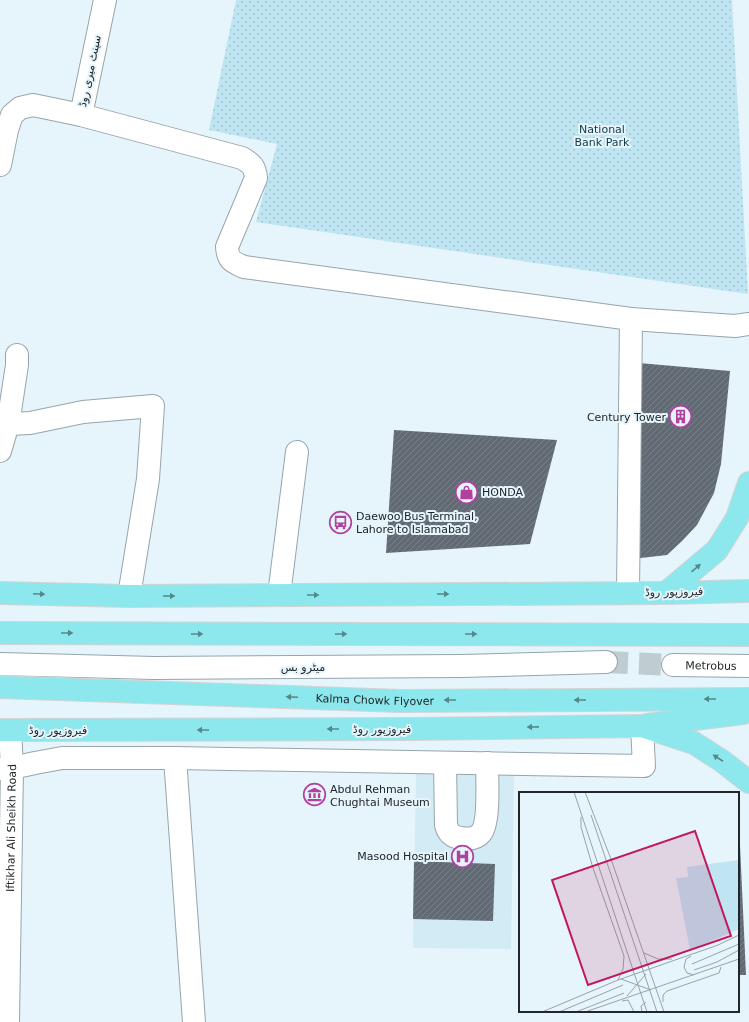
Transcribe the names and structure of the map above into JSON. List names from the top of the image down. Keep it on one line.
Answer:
{"streets":{"main road":["فیروزپور روڈ","Kalma Chowk Flyover"],"street":["سینٹ میری روڈ","Metrobus","میٹرو بس","Iftikhar Ali Sheikh Road"]},"crossings":[["فیروزپور روڈ","Iftikhar Ali Sheikh Road"]],"parks":["National Bank Park"],"places":{"building":["Century Tower"],"shop":["HONDA"],"bus stop":["Daewoo Bus Terminal, Lahore to Islamabad"],"museum":["Abdul Rehman Chughtai Museum"],"hospital":["Masood Hospital"]}}
